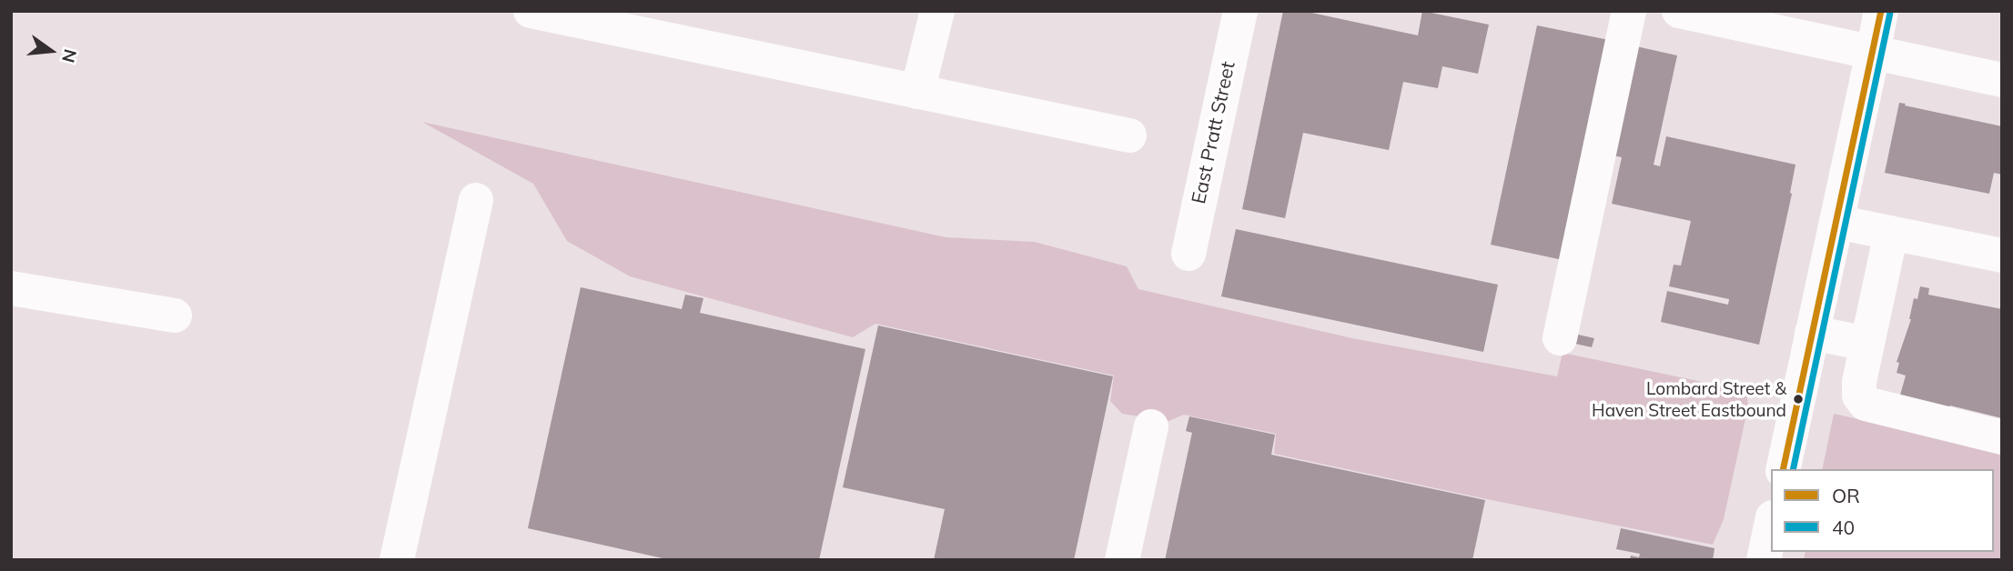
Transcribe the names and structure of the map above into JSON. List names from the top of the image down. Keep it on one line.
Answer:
{"streets":{"main road":["East Pratt Street"]},"places":["Lombard Street & Haven Street Eastbound"],"lines":["transit line OR","transit line 40"],"legend":["OR","40"],"north":"right"}
